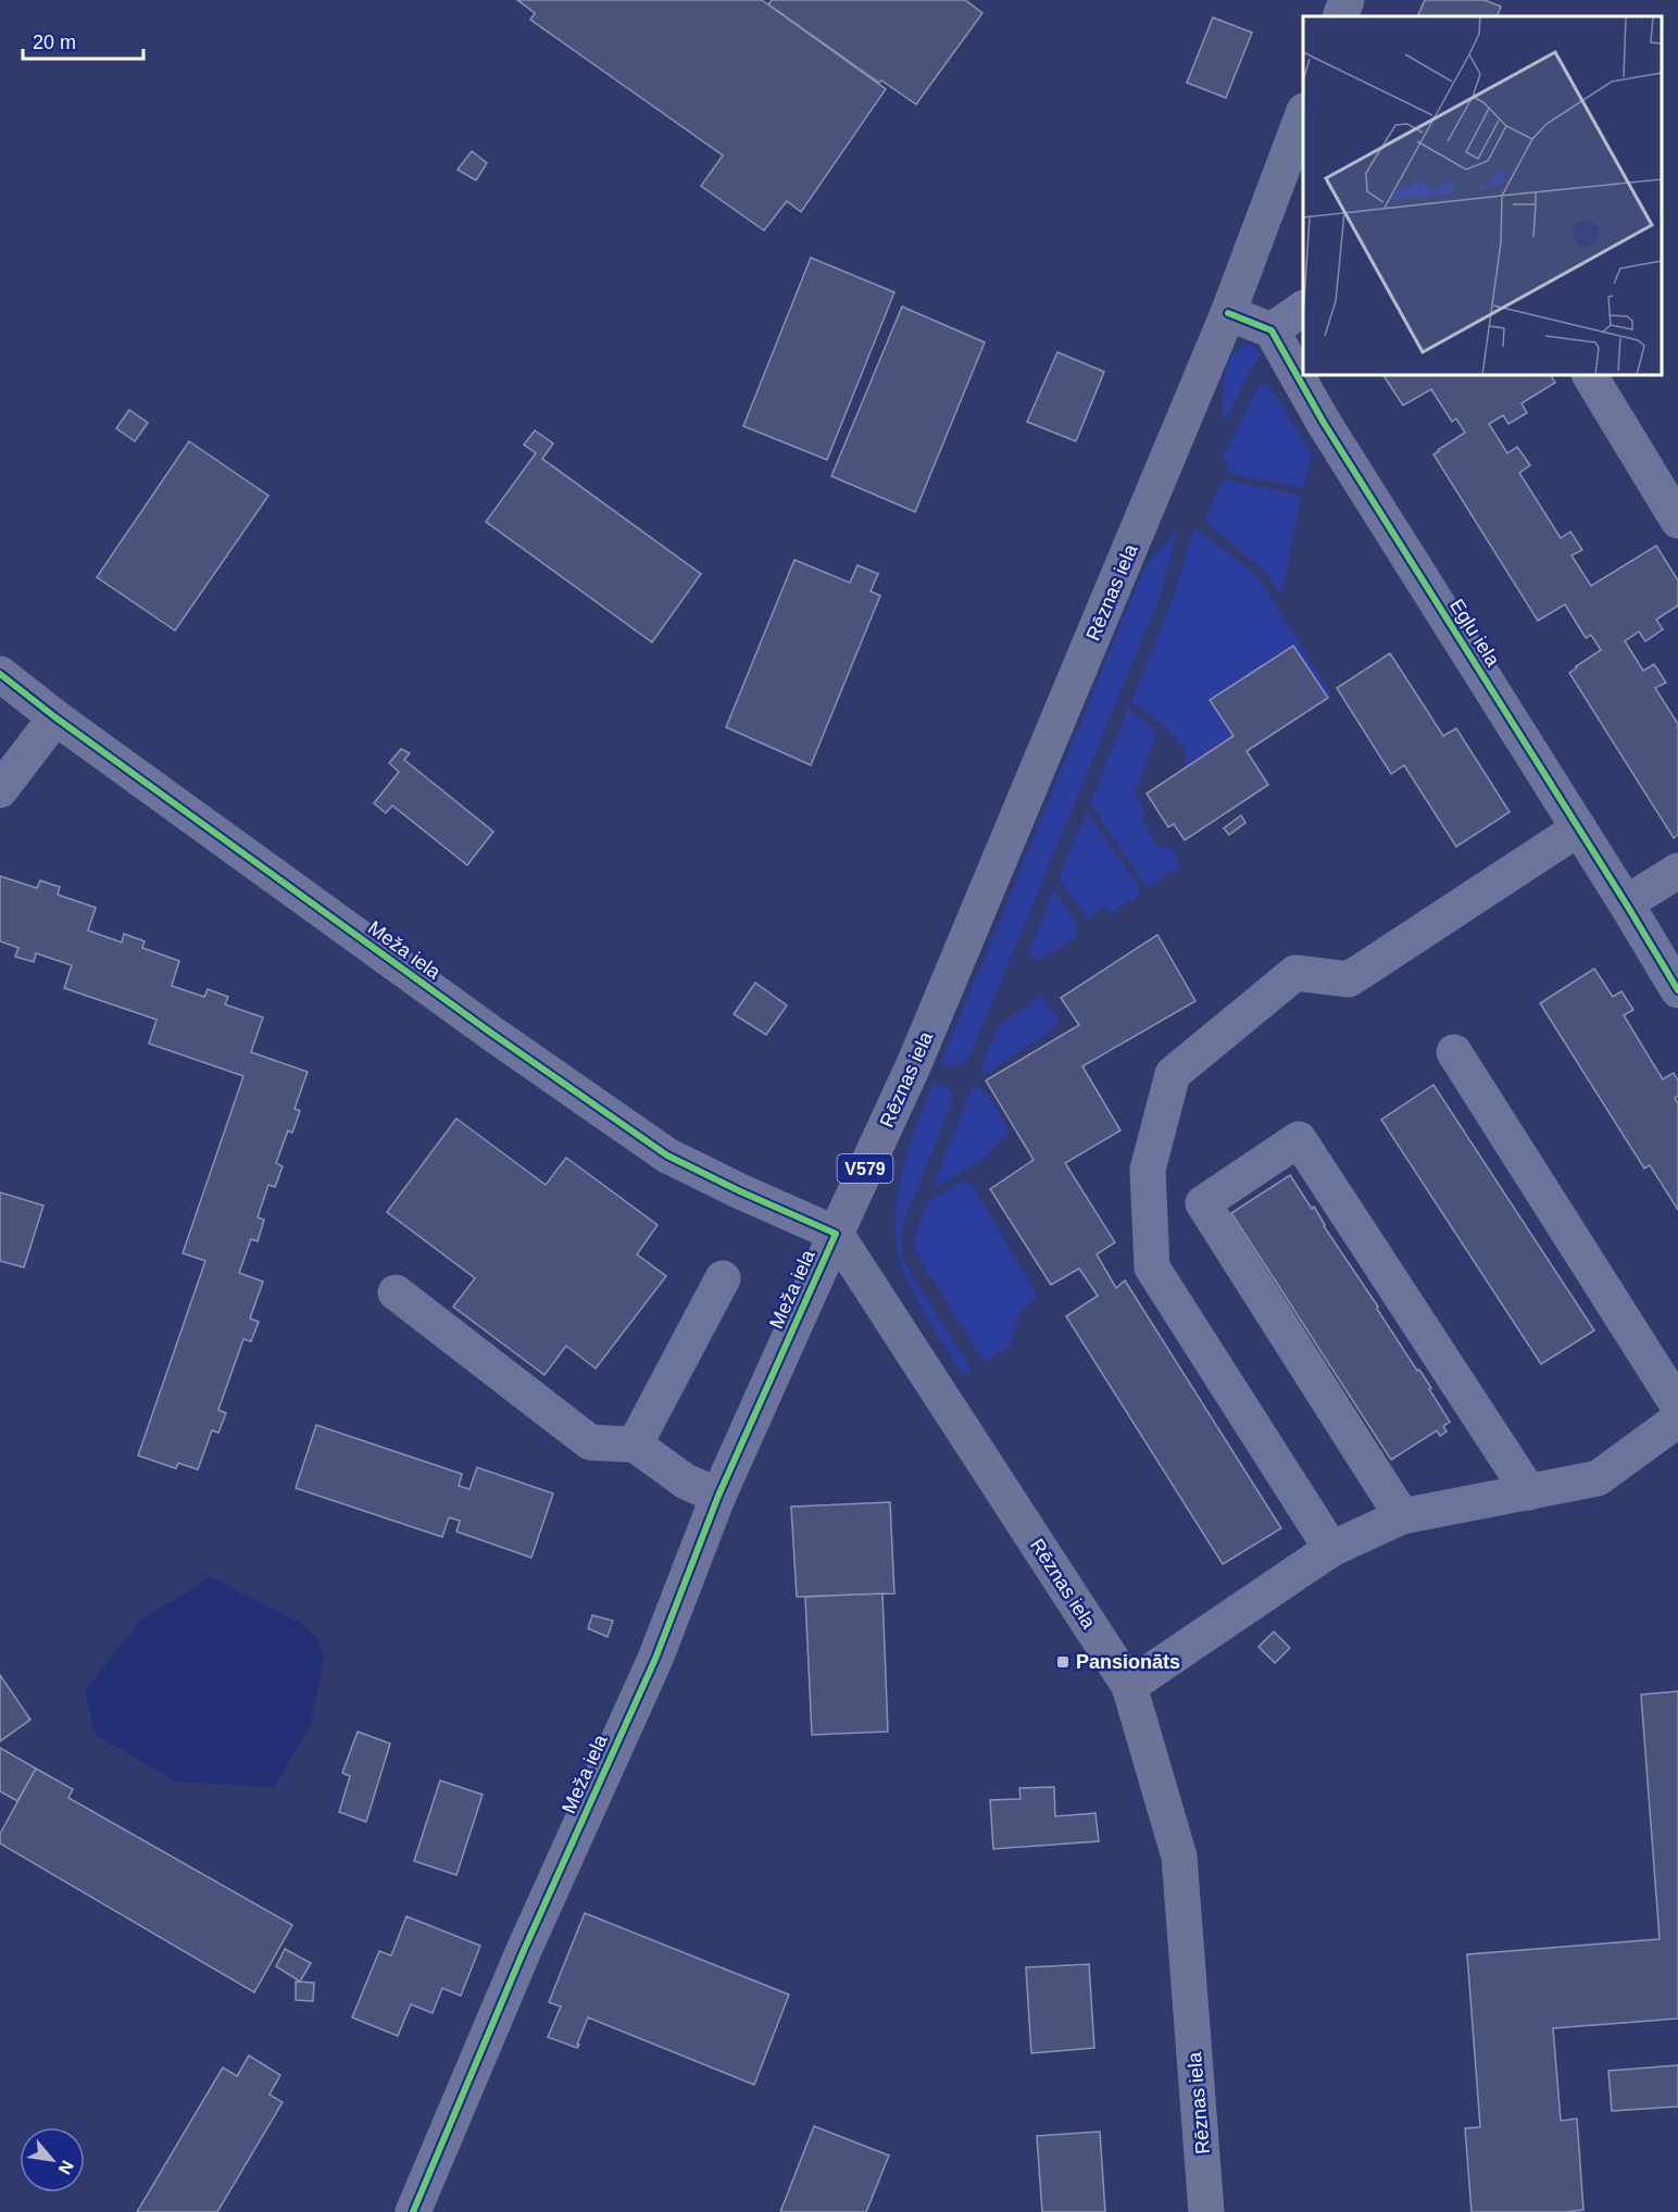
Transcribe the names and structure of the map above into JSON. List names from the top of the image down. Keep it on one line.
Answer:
{"streets":{"main road":["Rēznas iela","V579"],"street":["Egļu iela","Meža iela"]},"crossings":[["Rēznas iela","Meža iela"]],"places":{"transit":["Pansionāts"]},"scale_bar":"20 m","north":"bottom right"}
